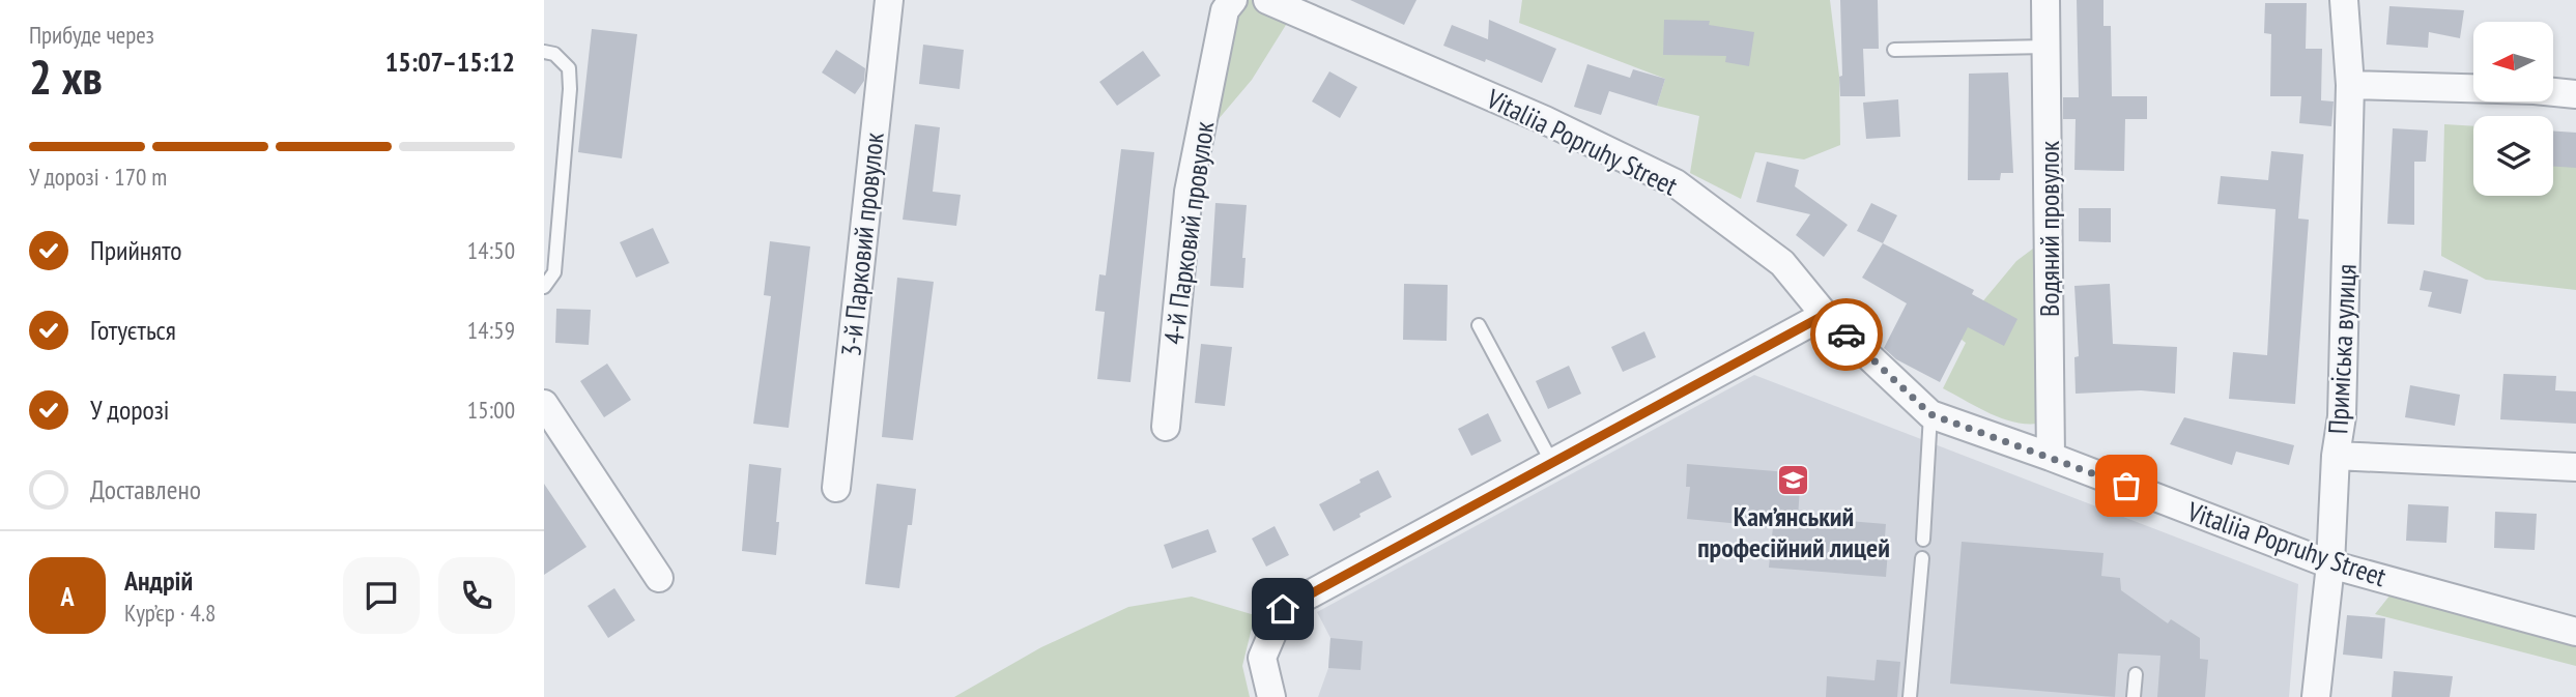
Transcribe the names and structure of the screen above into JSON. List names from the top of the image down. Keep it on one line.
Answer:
{"streets":{"street":["Vitaliia Popruhy Street","Водяний провулок","4-й Парковий провулок","3-й Парковий провулок","Приміська вулиця"]},"crossings":[["Vitaliia Popruhy Street","Водяний провулок"],["Vitaliia Popruhy Street","Приміська вулиця"]],"places":{"school or university":["Кам’янський професійний лицей"]},"north":"left","page":{"heading":["2 хв","Прибуде через","15:07–15:12"],"panel":["Андрій","Кур’єр · 4.8"],"bar":"У дорозі · 170 m","list":[["Прийнято","14:50"],["Готується","14:59"],["У дорозі","15:00"],"Доставлено"],"round":"А"}}
